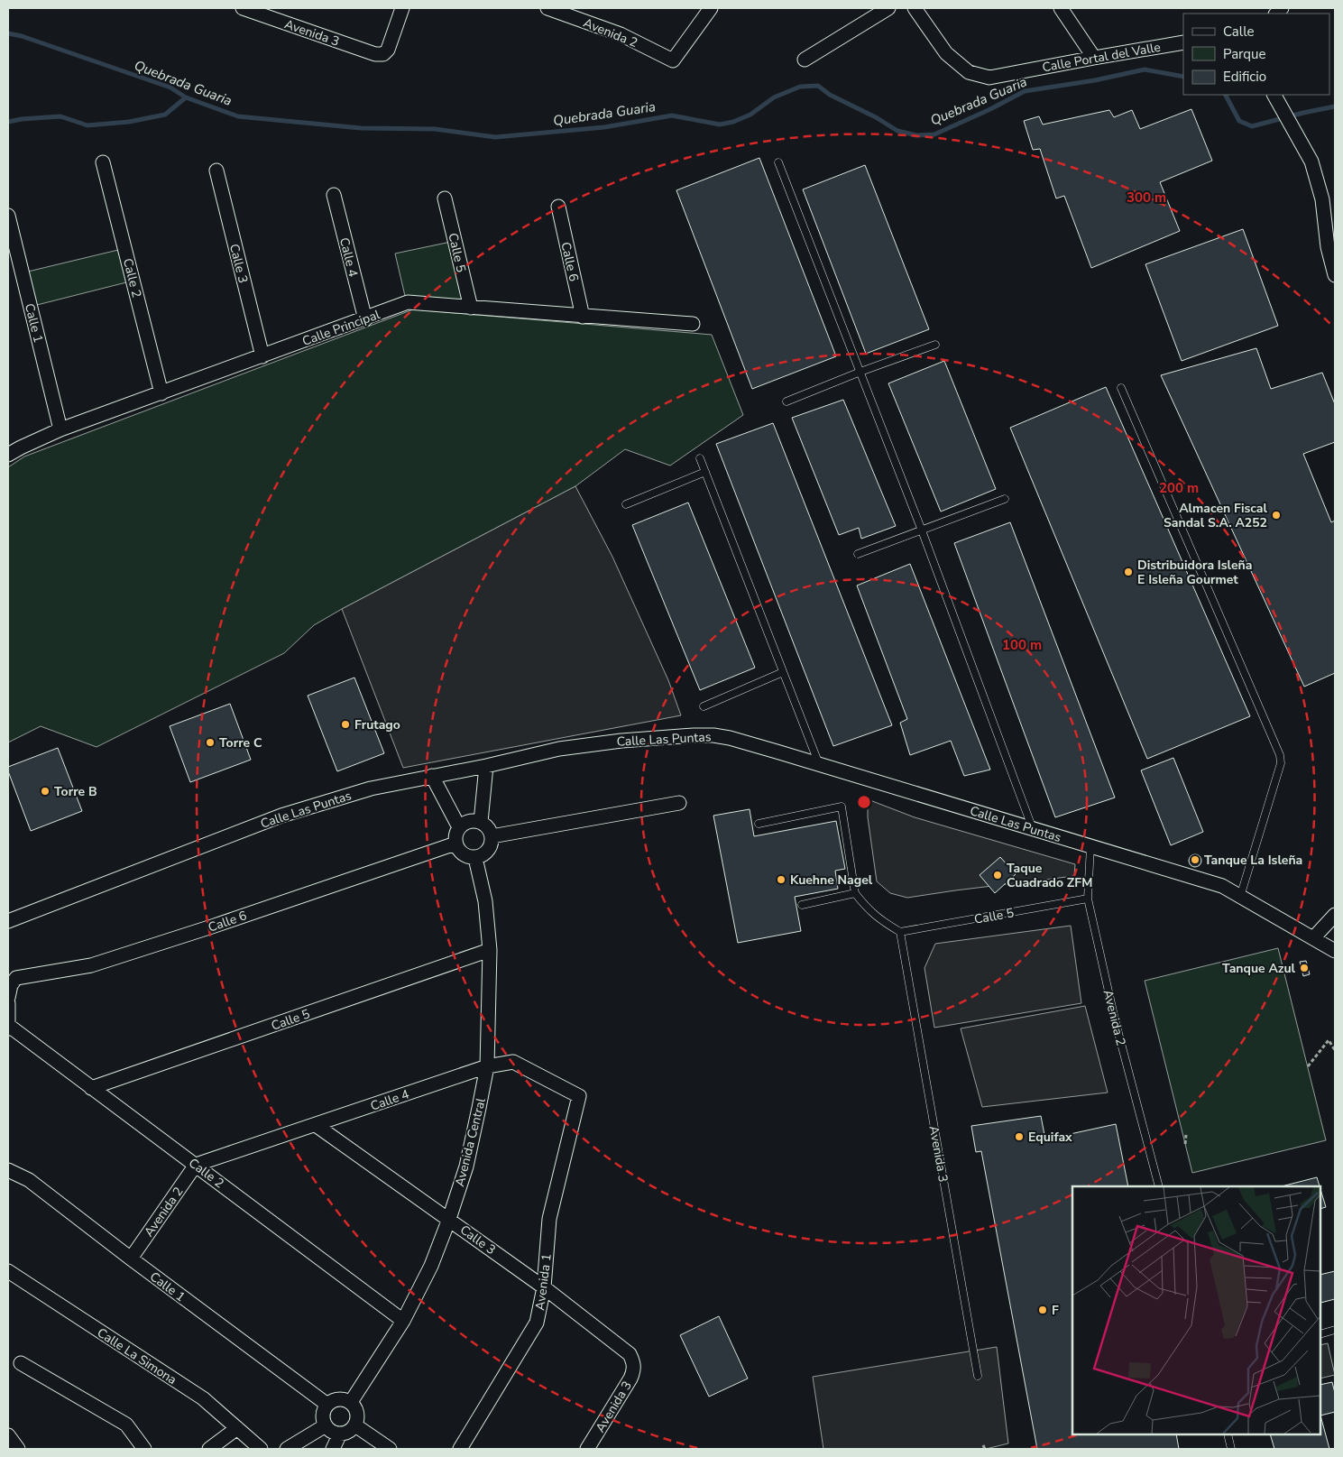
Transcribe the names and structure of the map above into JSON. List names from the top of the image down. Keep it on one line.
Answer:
{"streets":{"street":["Avenida 3","Avenida 2","Calle Portal del Valle","Calle 5","Calle 4","Calle 6","Calle 3","Calle 2","Calle 1","Calle Principal","Calle Las Puntas","Avenida Central","Avenida 1","Calle La Simona"]},"crossings":[["Avenida 3","Calle 5"],["Avenida 3","Calle 3"],["Avenida 2","Calle 5"],["Avenida 2","Calle 4"],["Avenida 2","Calle 2"],["Avenida 2","Calle 1"],["Avenida 2","Calle Las Puntas"],["Calle 5","Calle 2"],["Calle 5","Calle Principal"],["Calle 5","Avenida Central"],["Calle 4","Calle 3"],["Calle 4","Calle 2"],["Calle 4","Calle Principal"],["Calle 4","Avenida Central"],["Calle 4","Avenida 1"],["Calle 6","Calle Principal"],["Calle 6","Avenida Central"],["Calle 3","Calle Principal"],["Calle 3","Avenida Central"],["Calle 3","Avenida 1"],["Calle 2","Calle Principal"],["Calle 2","Avenida Central"],["Calle 1","Calle Principal"],["Calle 1","Avenida Central"]],"water":["Quebrada Guaria"],"places":["Almacen Fiscal Sandal S.A. A252","Distribuidora Isleña E Isleña Gourmet","Frutago","Torre C","Torre B","Tanque La Isleña","Taque Cuadrado ZFM","Kuehne Nagel","Tanque Azul","Equifax","F"],"legend":["Calle","Parque","Edificio"],"rings":["300 m","200 m","100 m"]}
